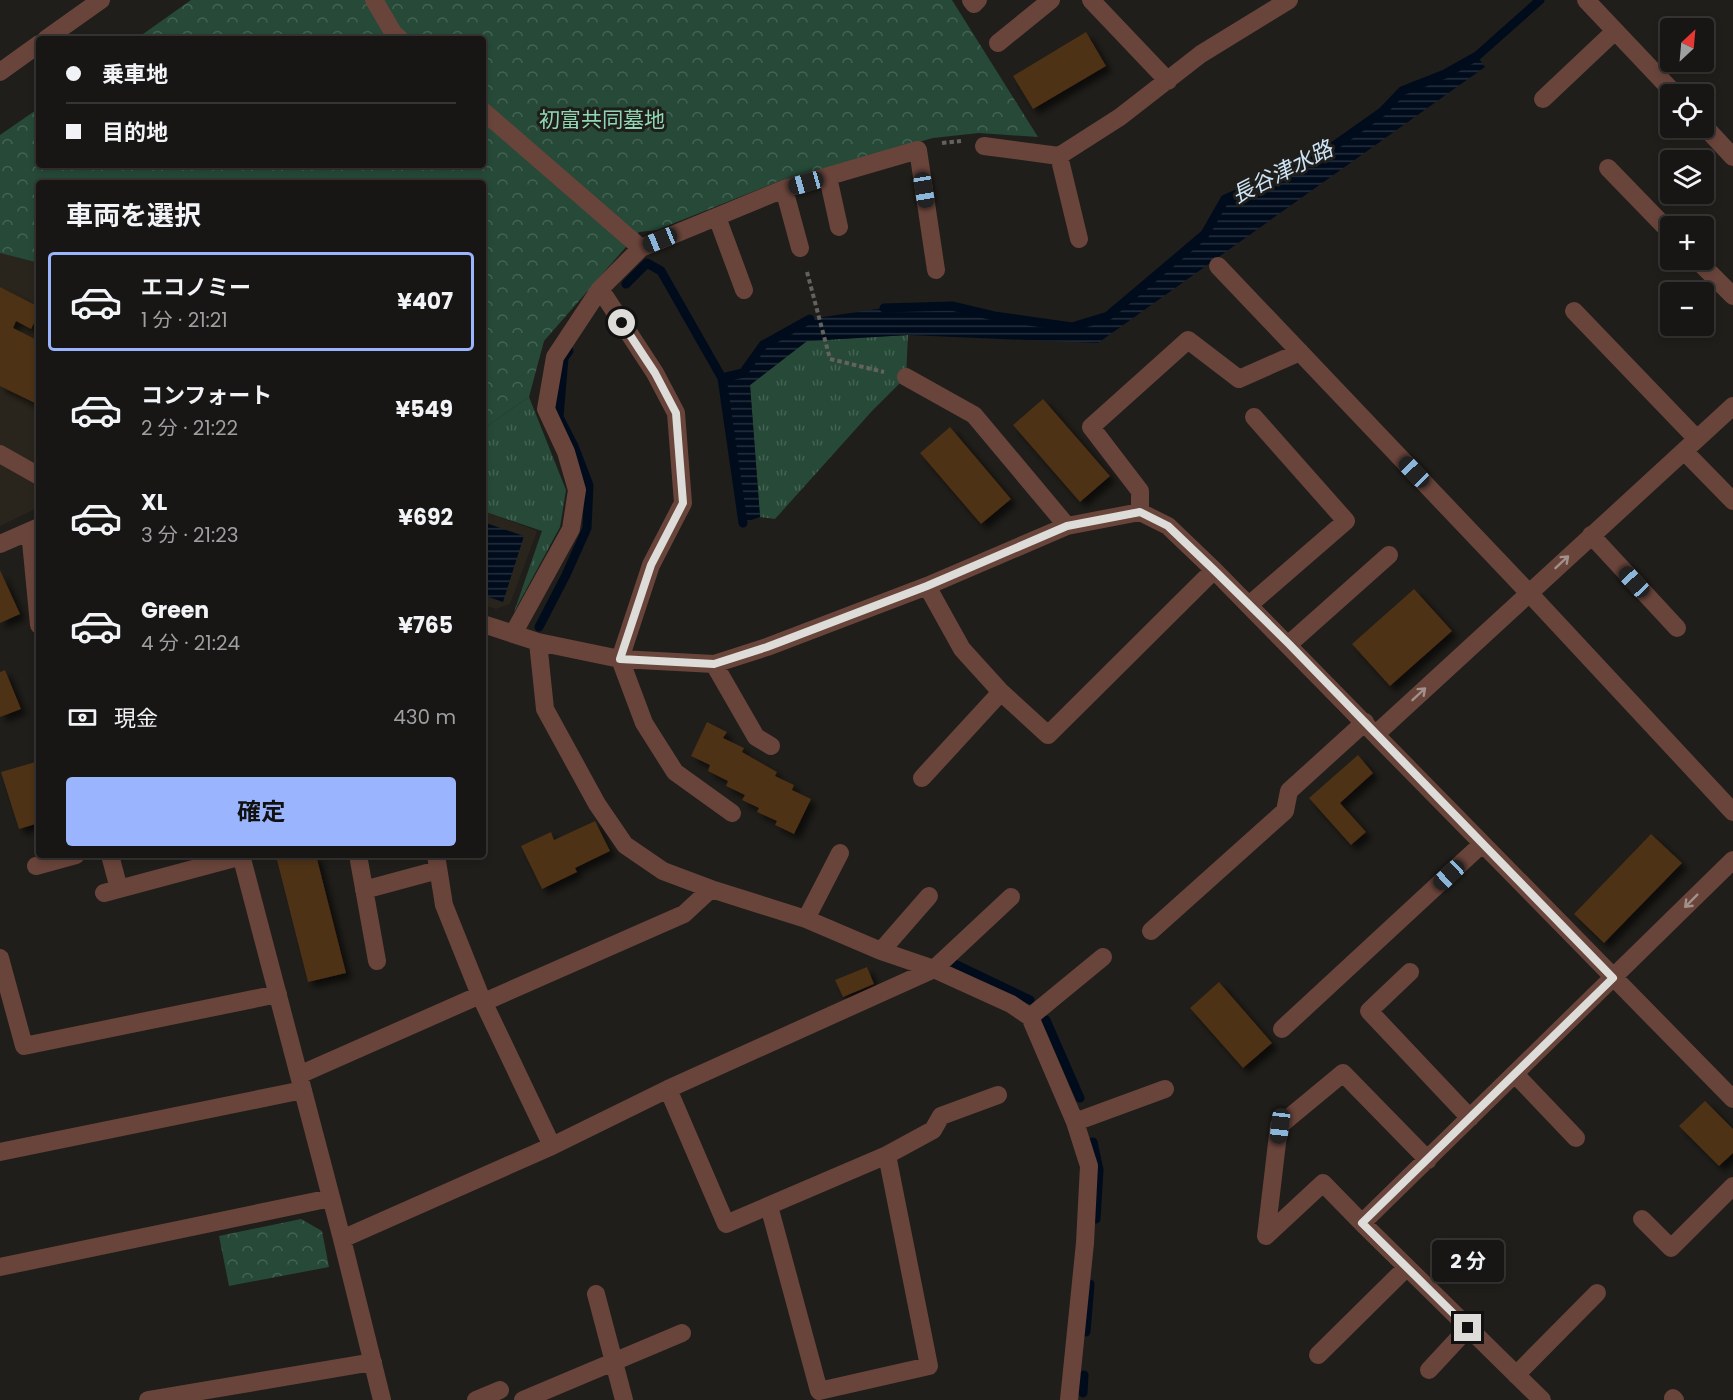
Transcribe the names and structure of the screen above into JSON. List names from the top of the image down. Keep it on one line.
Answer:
{"water":["長谷津水路"],"parks":["初富共同墓地"],"north":"top right","page":{"map_buttons":["+","−"],"banner":["乗車地","目的地"],"heading":"車両を選択","list":[{"name":"エコノミー","note":"1 分 · 21:21","value":"¥407"},{"name":"コンフォート","note":"2 分 · 21:22","value":"¥549"},{"name":"XL","note":"3 分 · 21:23","value":"¥692"},{"name":"Green","note":"4 分 · 21:24","value":"¥765"}],"pay":["現金","430 m"],"buttons":"確定","bubble":"2 分"}}
